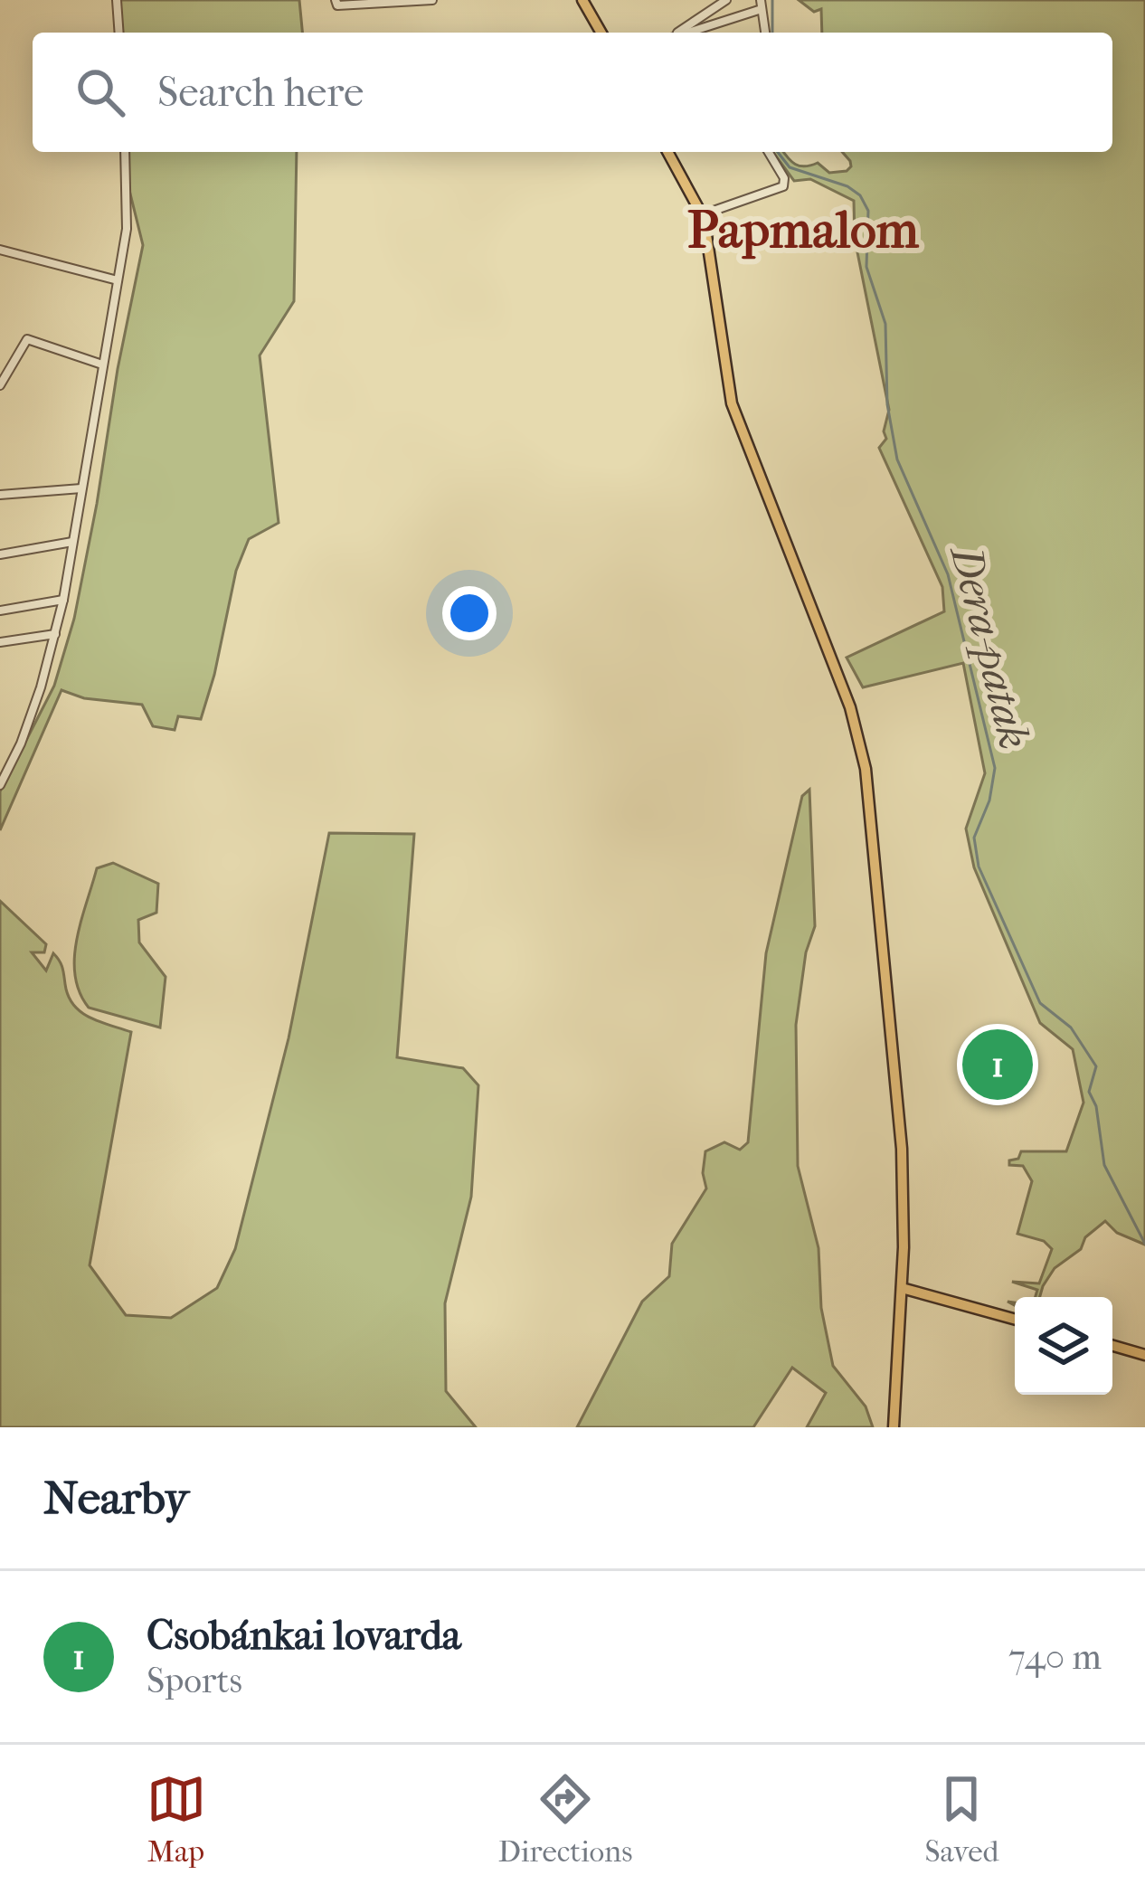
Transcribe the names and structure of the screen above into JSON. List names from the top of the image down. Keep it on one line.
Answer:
{"districts":["Papmalom"],"water":["Dera-patak"],"page":{"search":"Search here","pins":"1","heading":"Nearby","list":[{"mark":"1","name":"Csobánkai lovarda","note":"Sports","value":"740 m"}],"nav":["Map","Directions","Saved"]}}
